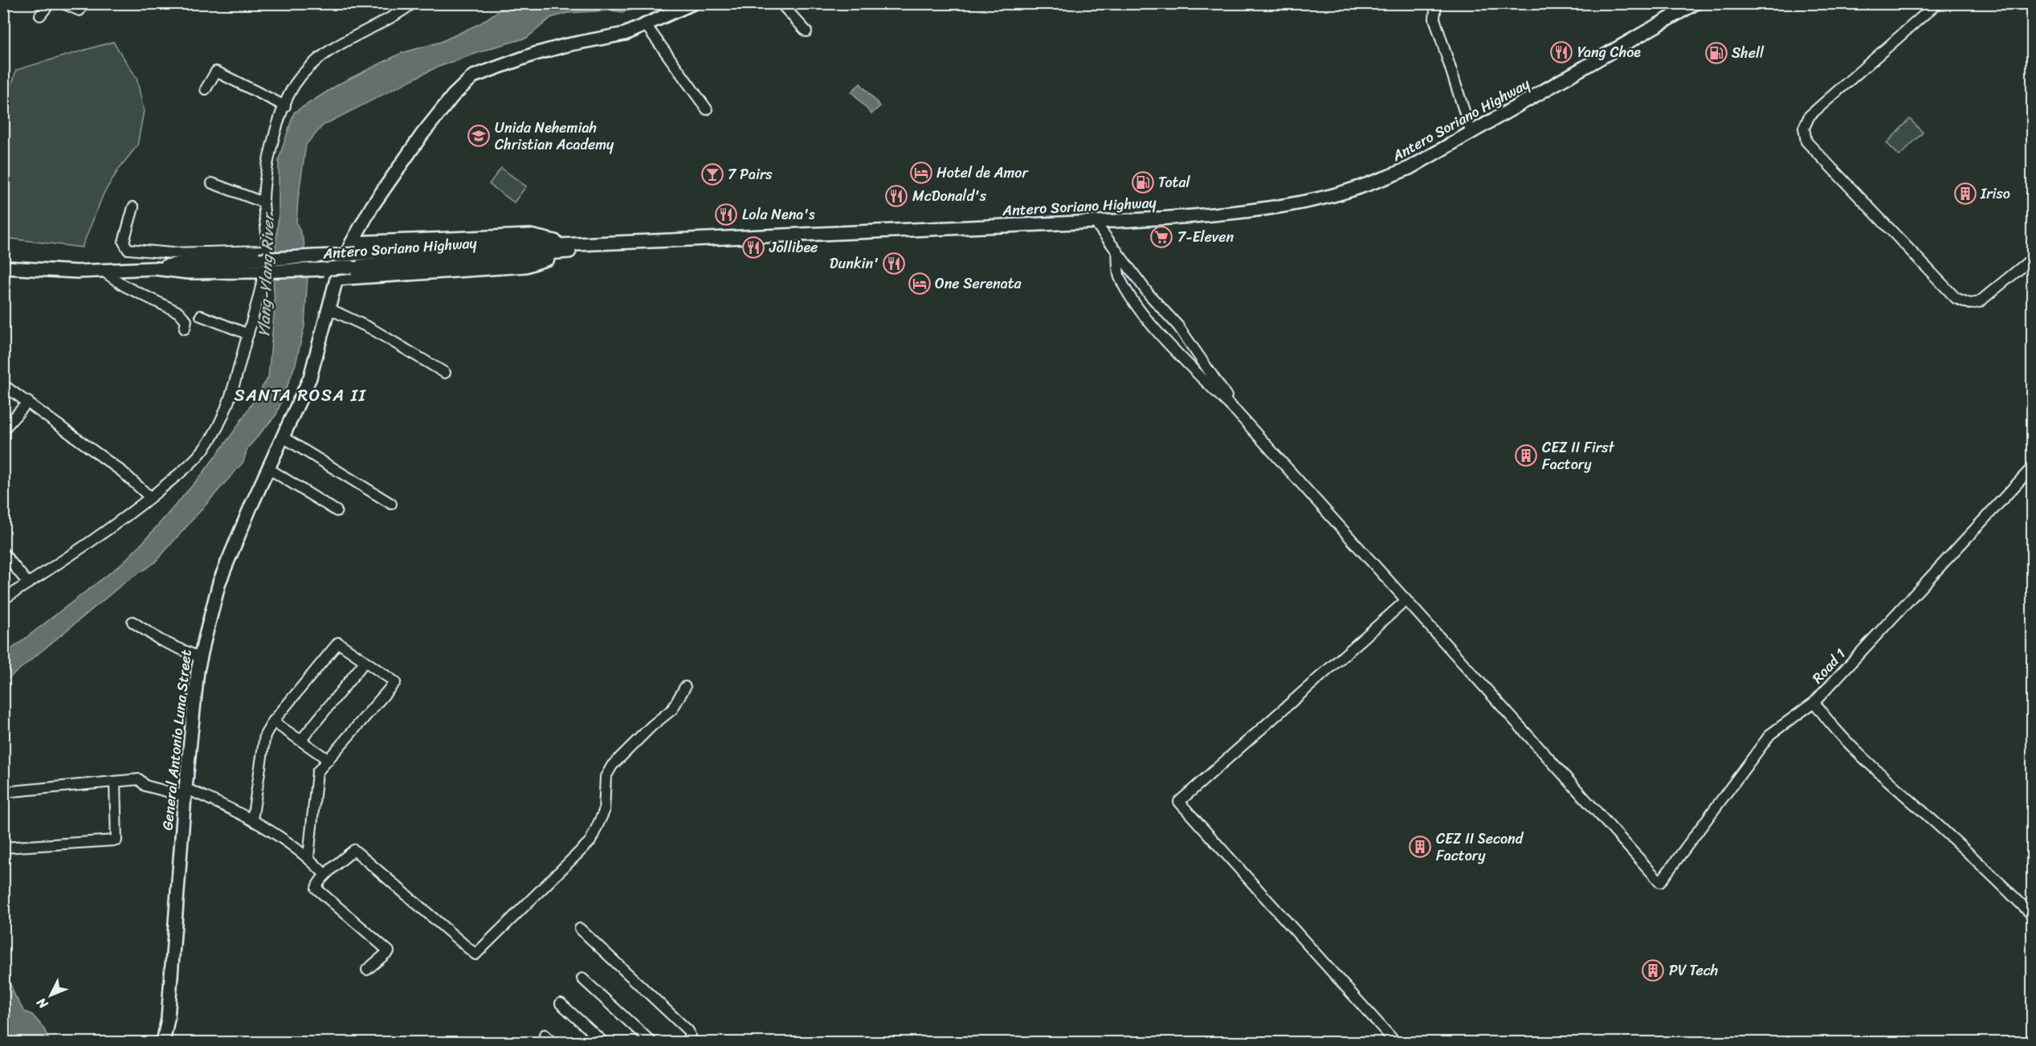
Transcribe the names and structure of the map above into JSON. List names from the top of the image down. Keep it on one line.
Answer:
{"streets":{"main road":["Antero Soriano Highway","General Antonio Luna Street"],"street":["Road 1"]},"crossings":[["Antero Soriano Highway","General Antonio Luna Street"]],"districts":["SANTA ROSA II"],"water":["Ylang-Ylang River"],"places":{"restaurant":["Yang Choe","McDonald's","Lola Nena's","Jollibee","Dunkin'"],"fuel station":["Shell","Total"],"school or university":["Unida Nehemiah Christian Academy"],"hotel":["Hotel de Amor","One Serenata"],"bar":["7 Pairs"],"building":["Iriso","CEZ II First Factory","CEZ II Second Factory","PV Tech"],"supermarket":["7-Eleven"]},"north":"bottom left"}
